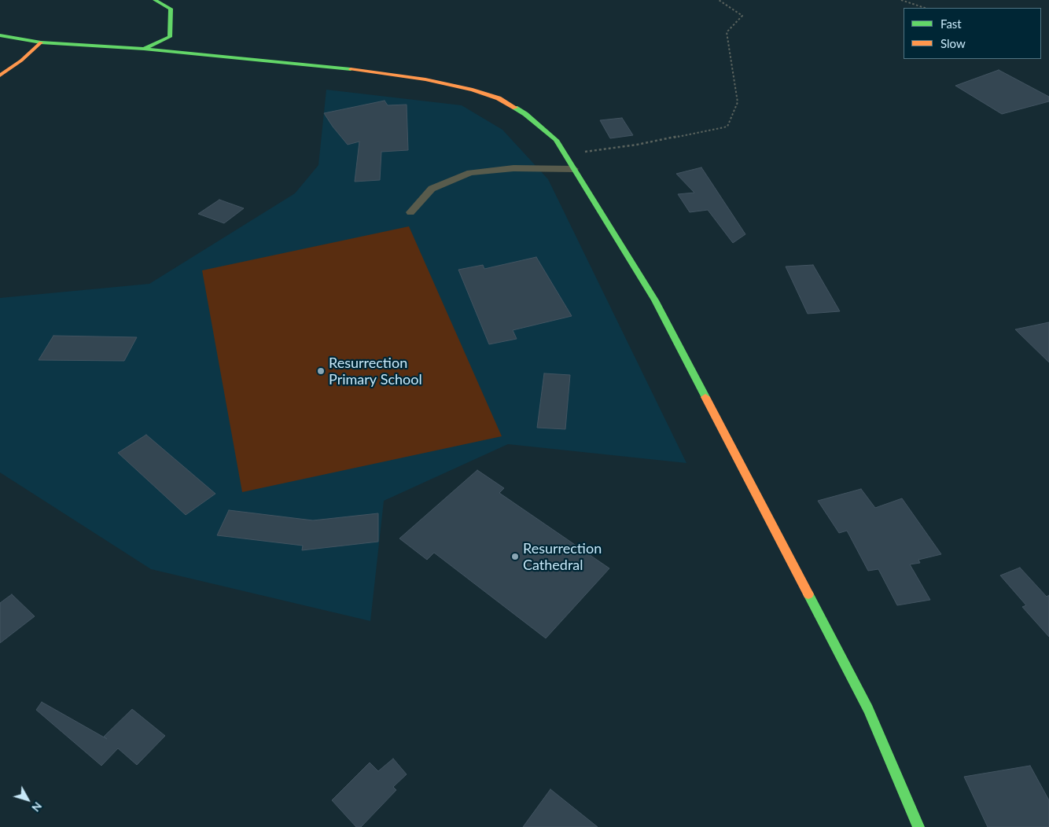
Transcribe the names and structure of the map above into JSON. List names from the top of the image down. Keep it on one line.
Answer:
{"places":["Resurrection Primary School","Resurrection Cathedral"],"legend":["Fast","Slow"],"north":"bottom right"}
